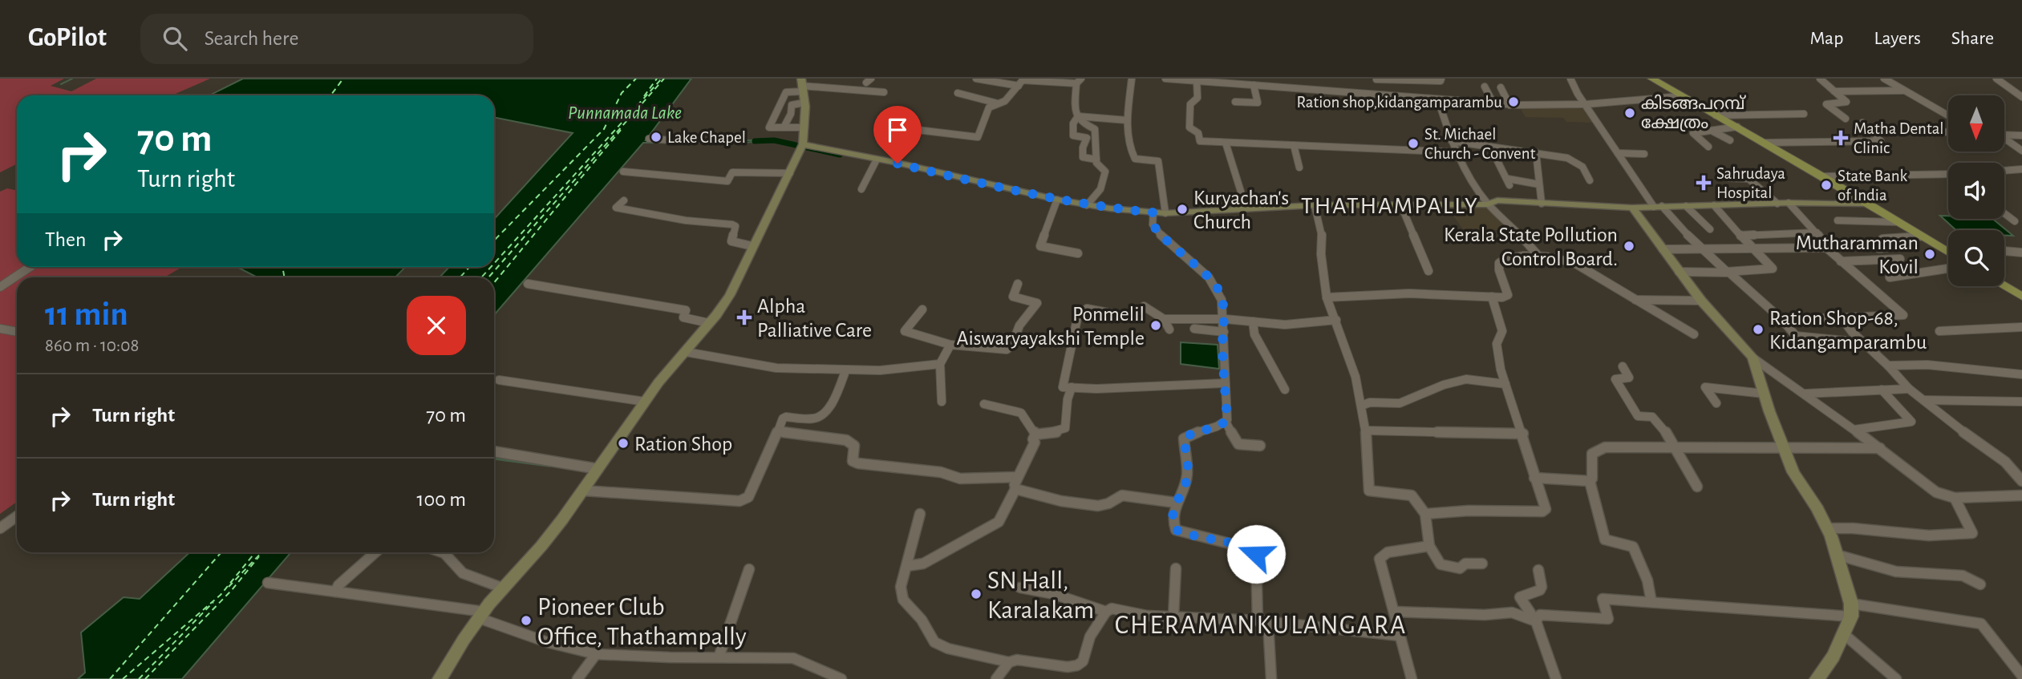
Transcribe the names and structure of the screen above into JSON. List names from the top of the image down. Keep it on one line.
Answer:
{"districts":["THATHAMPALLY","CHERAMANKULANGARA"],"water":["Punnamada Lake"],"places":{"other":["Ration shop,kidangamparambu","കിടങ്ങപറമ്പ് ക്ഷേത്രം","Lake Chapel","St. Michael Church - Convent","State Bank of India","Kuryachan's Church","Kerala State Pollution Control Board.","Mutharamman Kovil","Ponmelil Aiswaryayakshi Temple","Ration Shop-68, Kidangamparambu","Ration Shop","SN Hall, Karalakam","Pioneer Club Office, Thathampally"],"health":["Matha Dental Clinic","Sahrudaya Hospital","Alpha Palliative Care"]},"north":"bottom","page":{"header":"GoPilot","search":"Search here","nav":["Map","Layers","Share"],"turn":["70 m","Turn right"],"then":"Then","heading":["11 min","860 m · 10:08"],"list":[{"name":"Turn right","value":"70 m"},{"name":"Turn right","value":"100 m"}]}}
